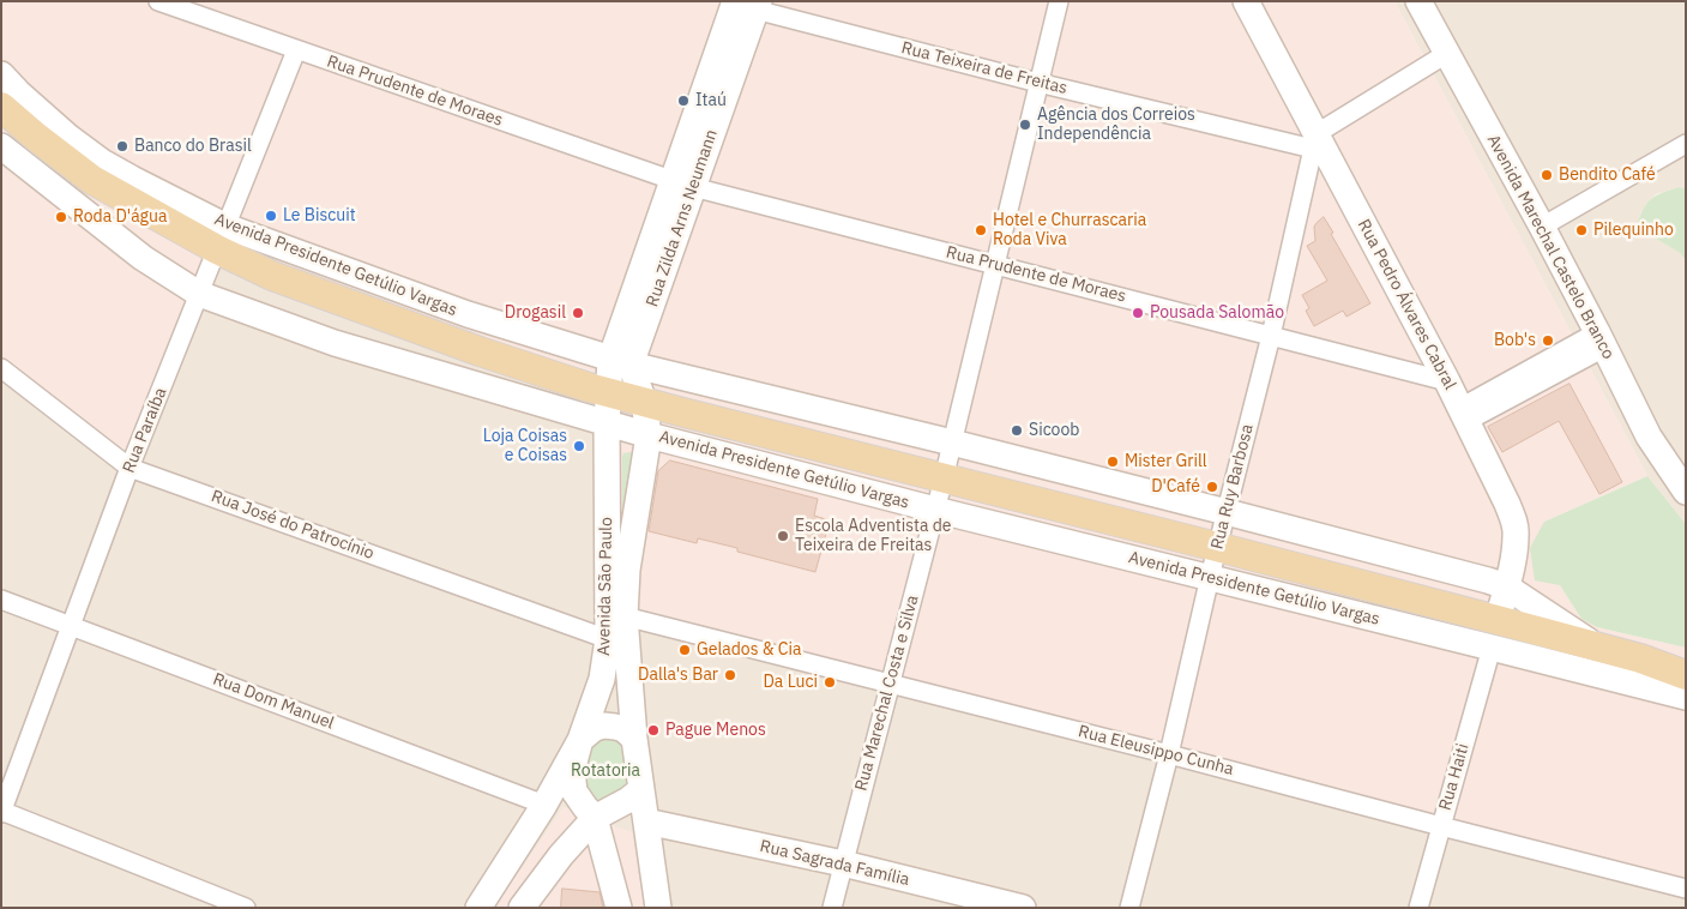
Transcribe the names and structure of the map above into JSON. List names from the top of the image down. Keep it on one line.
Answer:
{"streets":{"main road":["Avenida Presidente Getúlio Vargas"],"street":["Rua Teixeira de Freitas","Rua Prudente de Moraes","Rua Zilda Arns Neumann","Avenida Marechal Castelo Branco","Rua Pedro Álvares Cabral","Rua Paraíba","Rua Ruy Barbosa","Rua José do Patrocínio","Avenida São Paulo","Rua Marechal Costa e Silva","Rua Dom Manuel","Rua Eleusippo Cunha","Rua Haiti","Rua Sagrada Família"]},"crossings":[["Rua Teixeira de Freitas","Rua Zilda Arns Neumann"],["Rua Teixeira de Freitas","Rua Pedro Álvares Cabral"],["Rua Teixeira de Freitas","Rua Ruy Barbosa"],["Rua Prudente de Moraes","Rua Zilda Arns Neumann"],["Rua Prudente de Moraes","Rua Pedro Álvares Cabral"],["Rua Prudente de Moraes","Rua Paraíba"],["Rua Prudente de Moraes","Rua Ruy Barbosa"],["Rua Zilda Arns Neumann","Avenida Presidente Getúlio Vargas"],["Rua Zilda Arns Neumann","Avenida São Paulo"],["Avenida Presidente Getúlio Vargas","Rua Pedro Álvares Cabral"],["Avenida Presidente Getúlio Vargas","Rua Paraíba"],["Avenida Presidente Getúlio Vargas","Rua Ruy Barbosa"],["Avenida Presidente Getúlio Vargas","Avenida São Paulo"],["Avenida Presidente Getúlio Vargas","Rua Marechal Costa e Silva"],["Avenida Presidente Getúlio Vargas","Rua Haiti"],["Rua Pedro Álvares Cabral","Rua Ruy Barbosa"],["Rua Paraíba","Rua José do Patrocínio"],["Rua Paraíba","Rua Dom Manuel"],["Rua Ruy Barbosa","Rua Eleusippo Cunha"],["Rua José do Patrocínio","Avenida São Paulo"],["Avenida São Paulo","Rua Eleusippo Cunha"],["Avenida São Paulo","Rua Sagrada Família"],["Rua Marechal Costa e Silva","Rua Eleusippo Cunha"],["Rua Marechal Costa e Silva","Rua Sagrada Família"],["Rua Eleusippo Cunha","Rua Haiti"]],"parks":["Rotatoria"],"places":["Itaú","Agência dos Correios Independência","Banco do Brasil","Bendito Café","Le Biscuit","Roda D'água","Hotel e Churrascaria Roda Viva","Pilequinho","Drogasil","Pousada Salomão","Bob's","Sicoob","Loja Coisas e Coisas","Mister Grill","D'Café","Escola Adventista de Teixeira de Freitas","Gelados & Cia","Dalla's Bar","Da Luci","Pague Menos"]}
